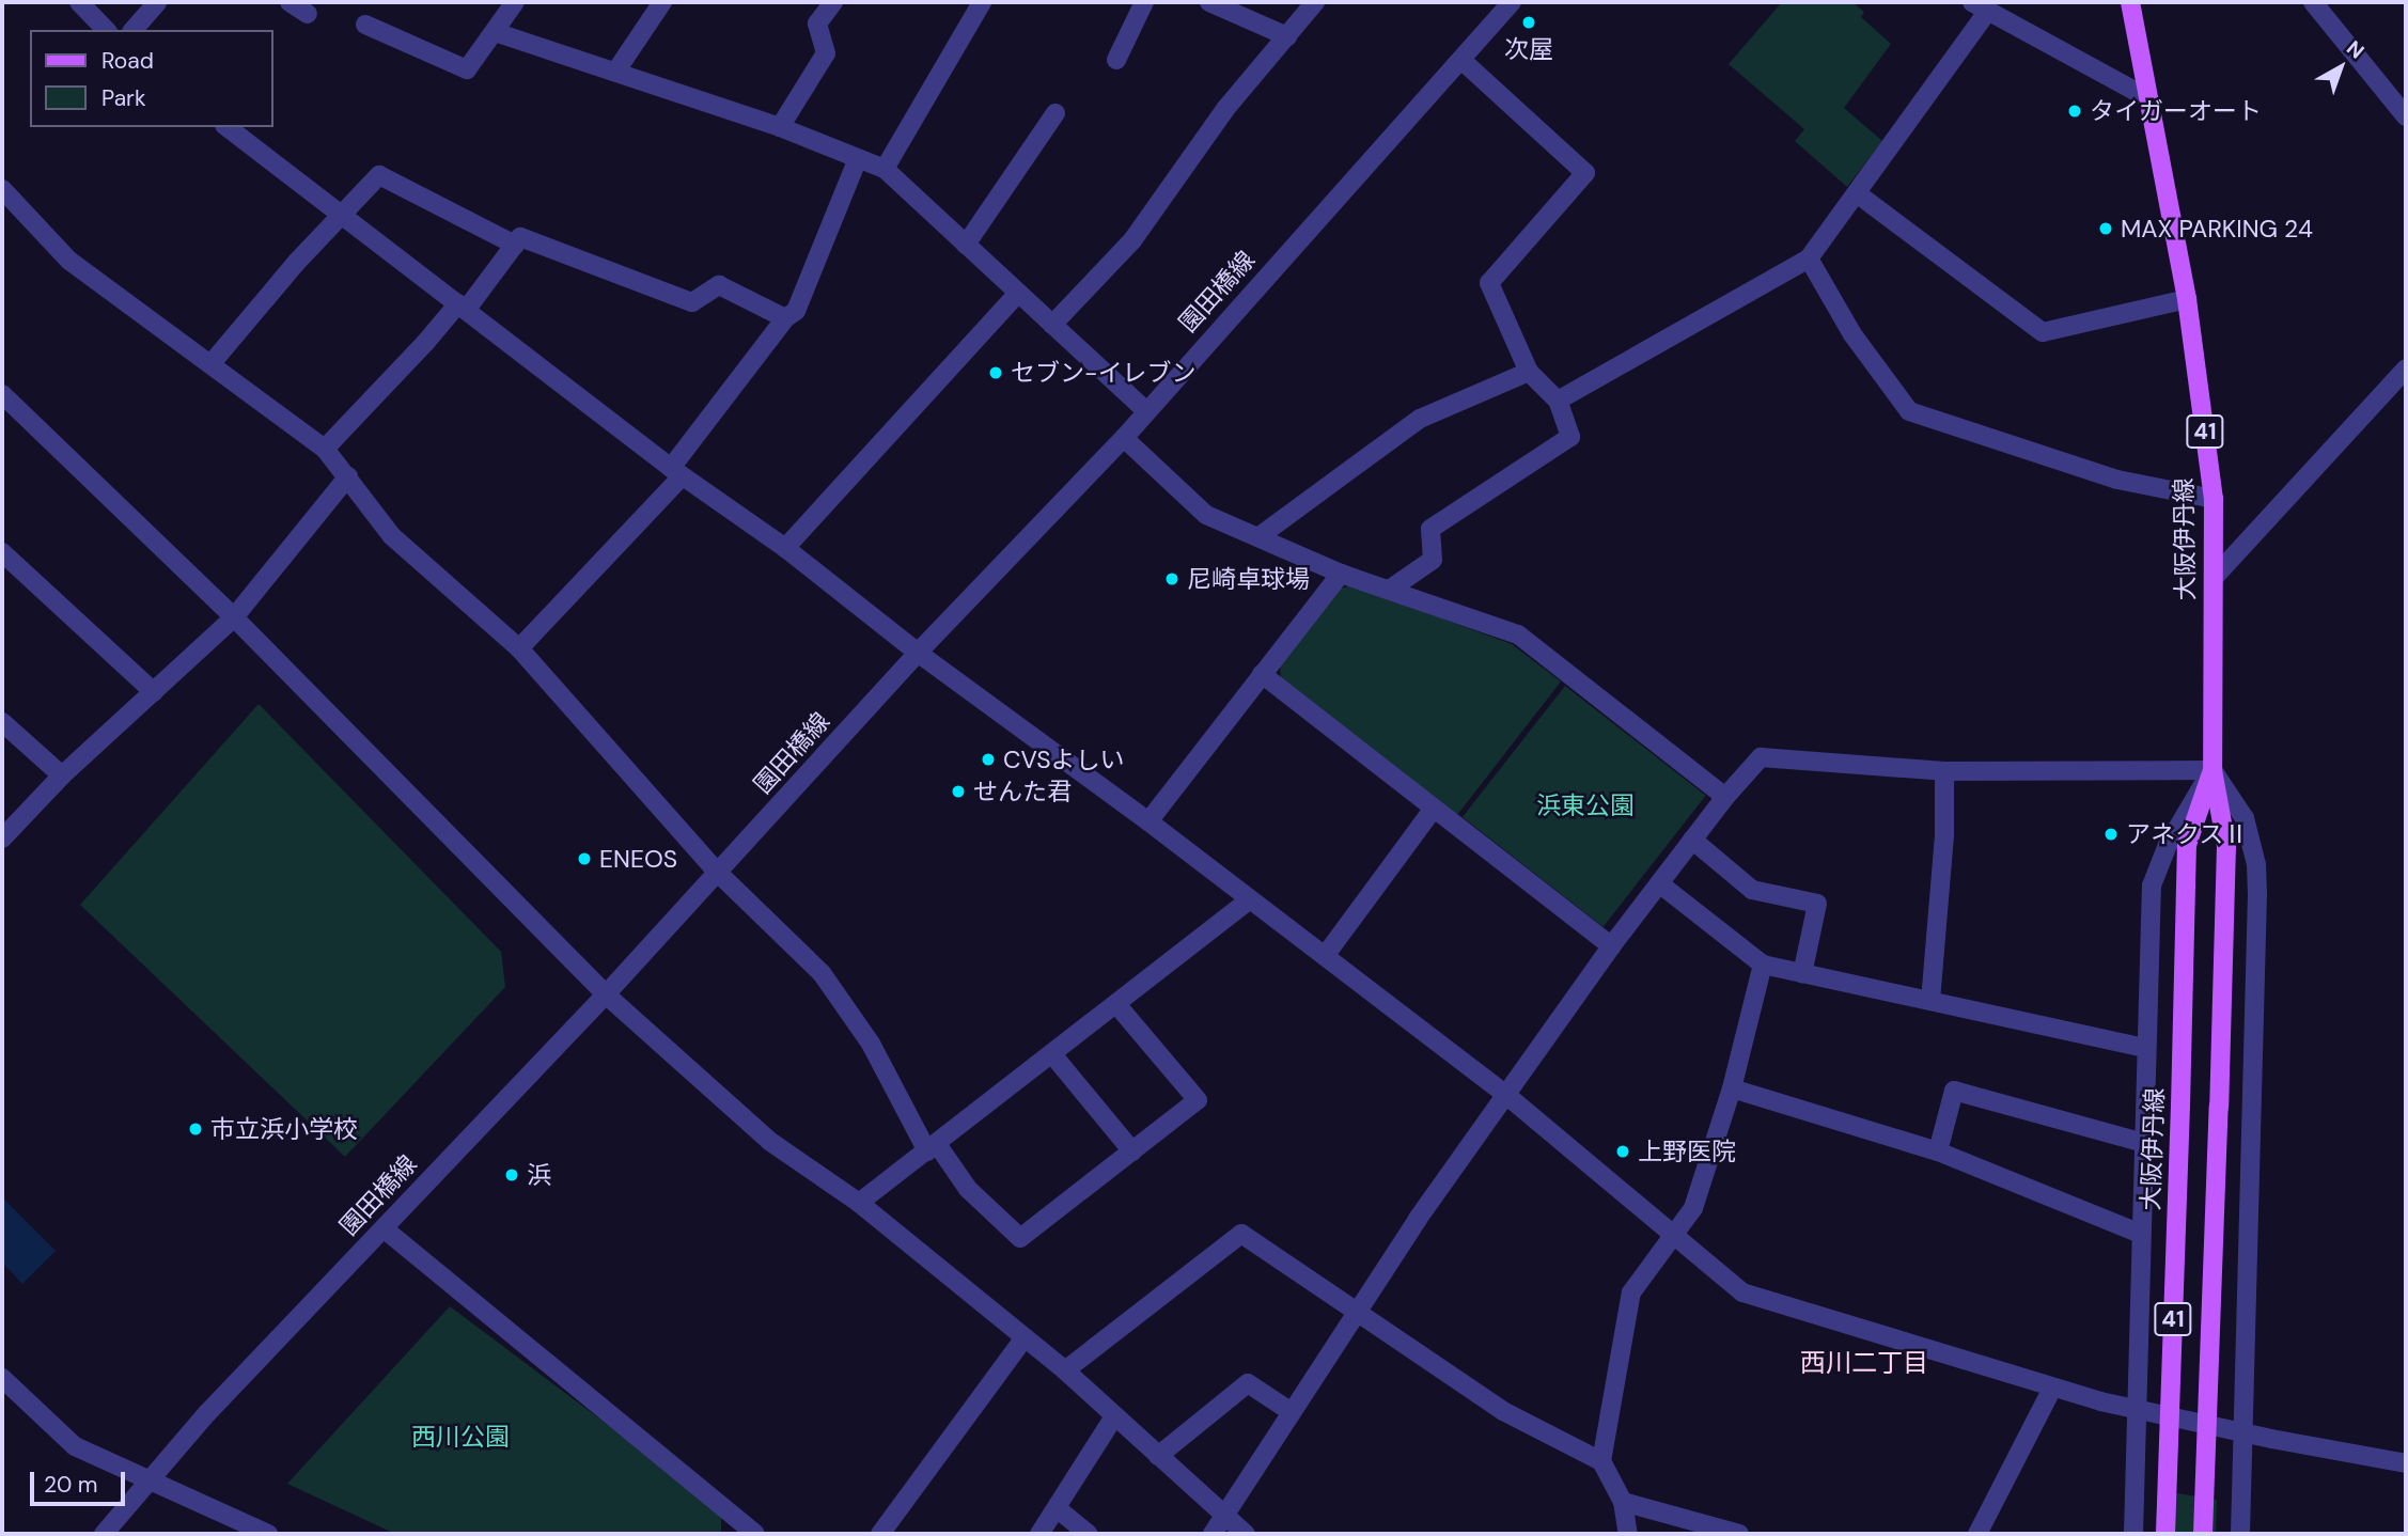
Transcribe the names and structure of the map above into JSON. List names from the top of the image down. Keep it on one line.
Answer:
{"streets":{"main road":["41","大阪伊丹線"],"street":["園田橋線"]},"districts":["西川二丁目"],"parks":["浜東公園","西川公園"],"places":["次屋","タイガーオート","MAX PARKING 24","セブン-イレブン","尼崎卓球場","CVSよしい","せんた君","アネクスⅡ","ENEOS","市立浜小学校","上野医院","浜"],"legend":["Road","Park"],"scale_bar":"20 m","north":"top right"}
